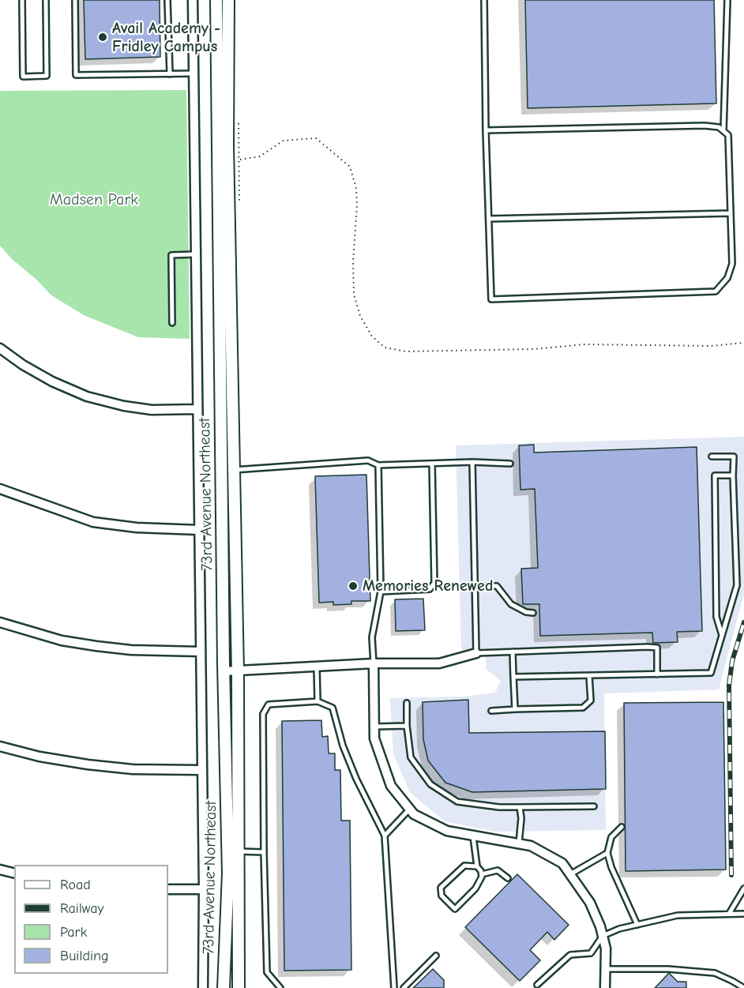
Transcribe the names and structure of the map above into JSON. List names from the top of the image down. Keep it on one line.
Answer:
{"streets":{"street":["73rd Avenue Northeast"]},"parks":["Madsen Park"],"places":["Avail Academy - Fridley Campus","Memories Renewed"],"legend":["Road","Railway","Park","Building"]}
